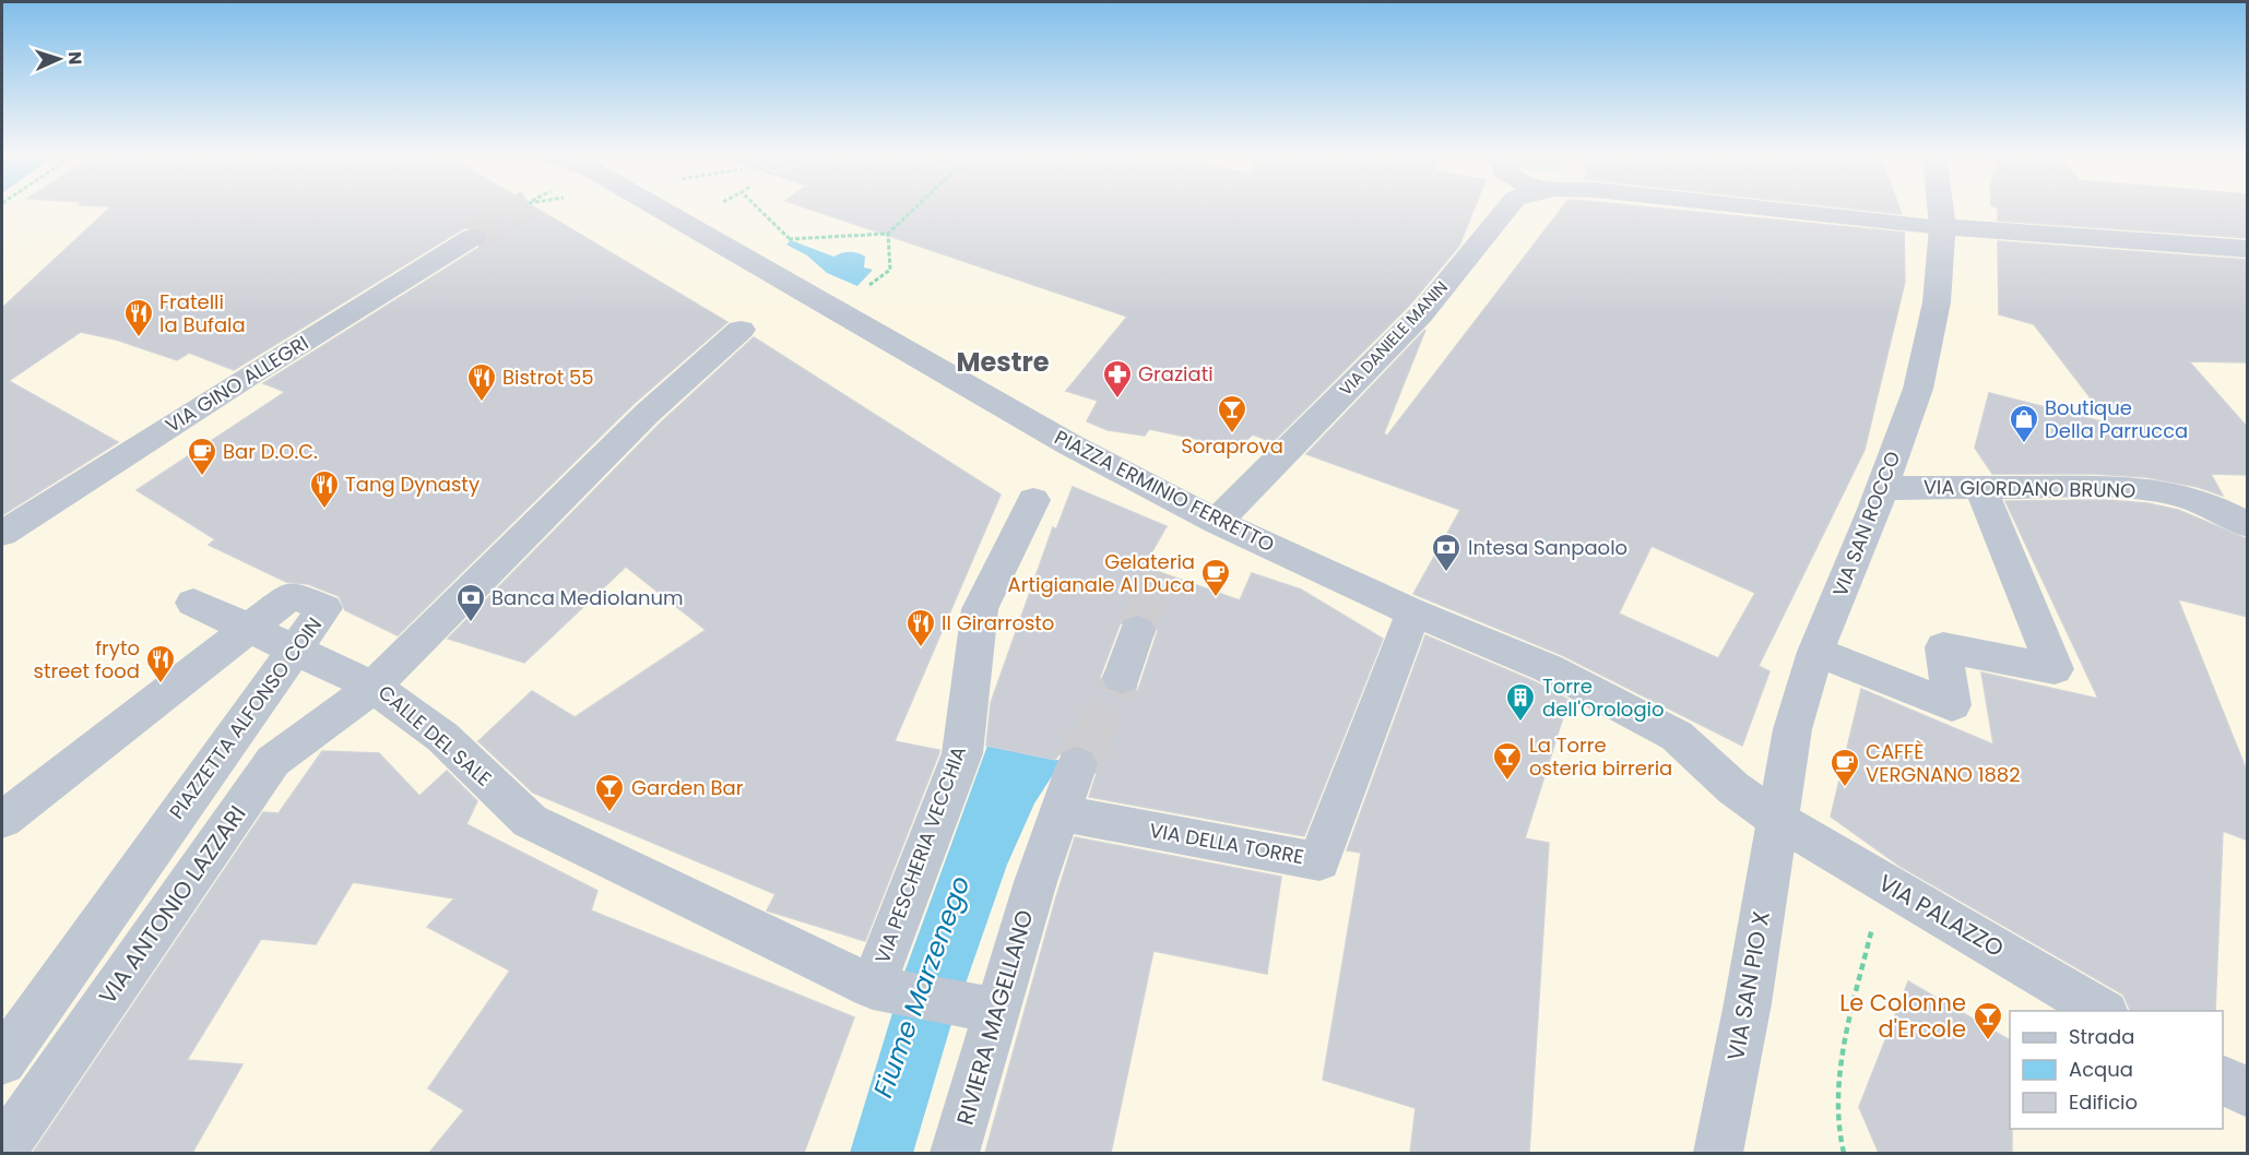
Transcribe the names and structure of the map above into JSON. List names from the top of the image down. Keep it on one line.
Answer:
{"streets":{"street":["VIA DANIELE MANIN","VIA GINO ALLEGRI","VIA GIORDANO BRUNO","PIAZZA ERMINIO FERRETTO","VIA SAN ROCCO","PIAZZETTA ALFONSO COIN","CALLE DEL SALE","VIA DELLA TORRE","VIA PESCHERIA VECCHIA","VIA ANTONIO LAZZARI","VIA PALAZZO","VIA SAN PIO X","RIVIERA MAGELLANO"]},"crossings":[["VIA DANIELE MANIN","PIAZZA ERMINIO FERRETTO"],["VIA DANIELE MANIN","VIA SAN ROCCO"],["VIA GIORDANO BRUNO","VIA SAN ROCCO"],["PIAZZA ERMINIO FERRETTO","VIA SAN ROCCO"],["PIAZZA ERMINIO FERRETTO","VIA DELLA TORRE"],["PIAZZA ERMINIO FERRETTO","VIA PALAZZO"],["PIAZZA ERMINIO FERRETTO","VIA SAN PIO X"],["VIA SAN ROCCO","VIA PALAZZO"],["VIA SAN ROCCO","VIA SAN PIO X"],["CALLE DEL SALE","VIA PESCHERIA VECCHIA"],["CALLE DEL SALE","VIA ANTONIO LAZZARI"],["VIA DELLA TORRE","RIVIERA MAGELLANO"],["VIA PALAZZO","VIA SAN PIO X"]],"districts":["Mestre"],"water":["Fiume Marzenego"],"places":{"restaurant":["Fratelli la Bufala","Bistrot 55","Tang Dynasty","Il Girarrosto","fryto street food"],"pharmacy":["Graziati"],"bar":["Soraprova","La Torre osteria birreria","Garden Bar","Le Colonne d'Ercole"],"shop":["Boutique Della Parrucca"],"cafe":["Bar D.O.C.","Gelateria Artigianale Al Duca","CAFFÈ VERGNANO 1882"],"bank":["Intesa Sanpaolo","Banca Mediolanum"],"building":["Torre dell'Orologio"]},"legend":["Strada","Acqua","Edificio"],"north":"right"}
